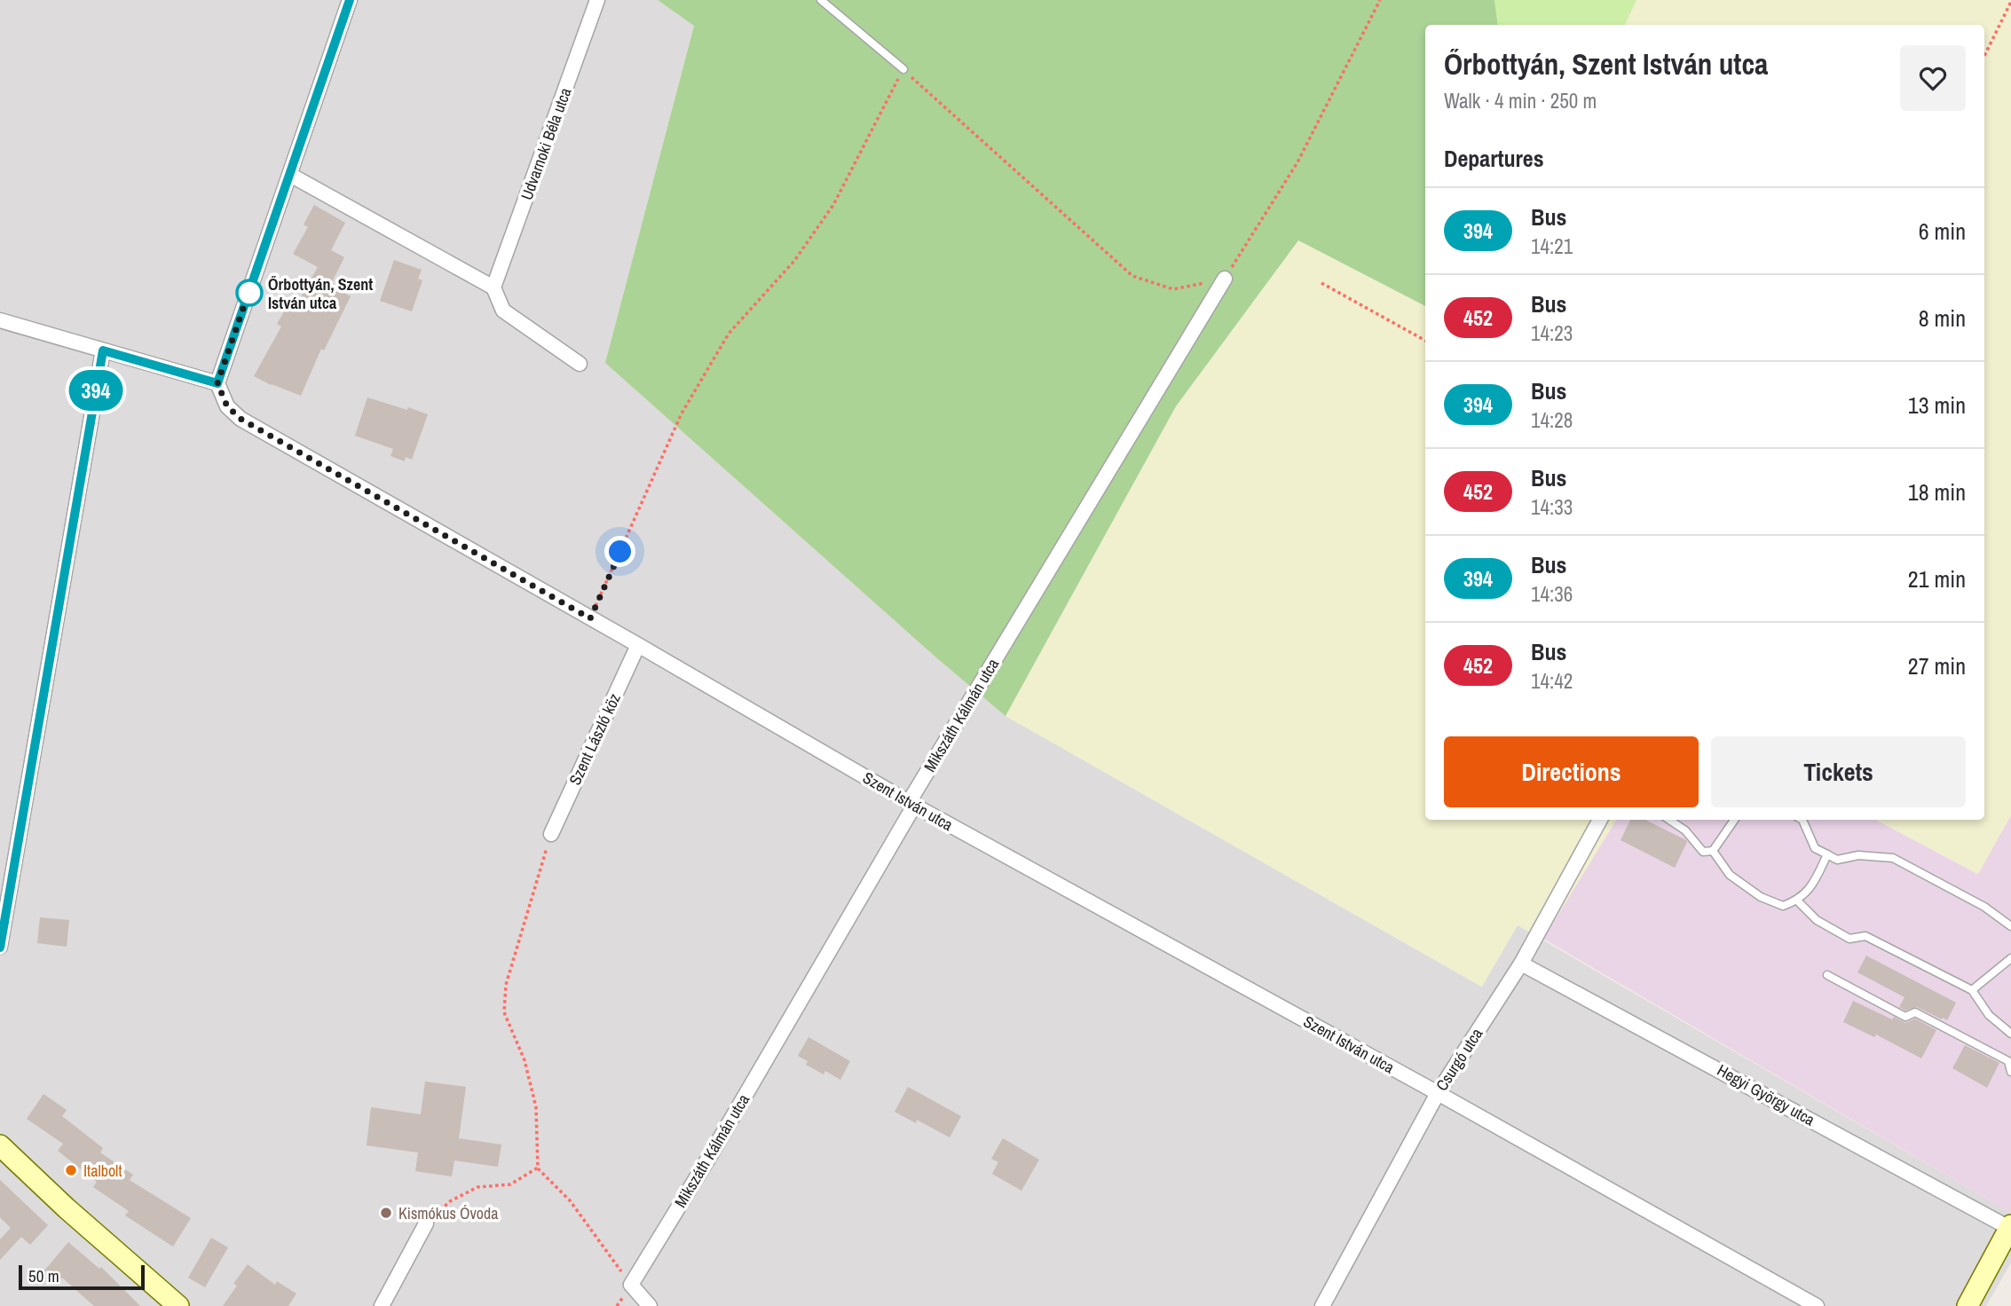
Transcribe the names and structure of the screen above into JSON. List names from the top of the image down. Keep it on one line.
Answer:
{"streets":{"street":["Udvarnoki Béla utca","Mikszáth Kálmán utca","Szent László köz","Szent István utca","Csurgó utca","Hegyi György utca"]},"crossings":[["Mikszáth Kálmán utca","Szent István utca"],["Szent László köz","Szent István utca"],["Szent István utca","Csurgó utca"],["Csurgó utca","Hegyi György utca"]],"places":["Őrbottyán, Szent István utca","Italbolt","Kismókus Óvoda"],"lines":["bus line 394"],"scale_bar":"50 m","page":{"on_map":"394","heading":[["Őrbottyán, Szent István utca","Walk · 4 min · 250 m"],"Departures"],"list":[{"mark":"394","name":"Bus","note":"14:21","value":"6 min"},{"mark":"452","name":"Bus","note":"14:23","value":"8 min"},{"mark":"394","name":"Bus","note":"14:28","value":"13 min"},{"mark":"452","name":"Bus","note":"14:33","value":"18 min"},{"mark":"394","name":"Bus","note":"14:36","value":"21 min"},{"mark":"452","name":"Bus","note":"14:42","value":"27 min"}],"buttons":["Directions","Tickets"],"scale":"50 m"}}
